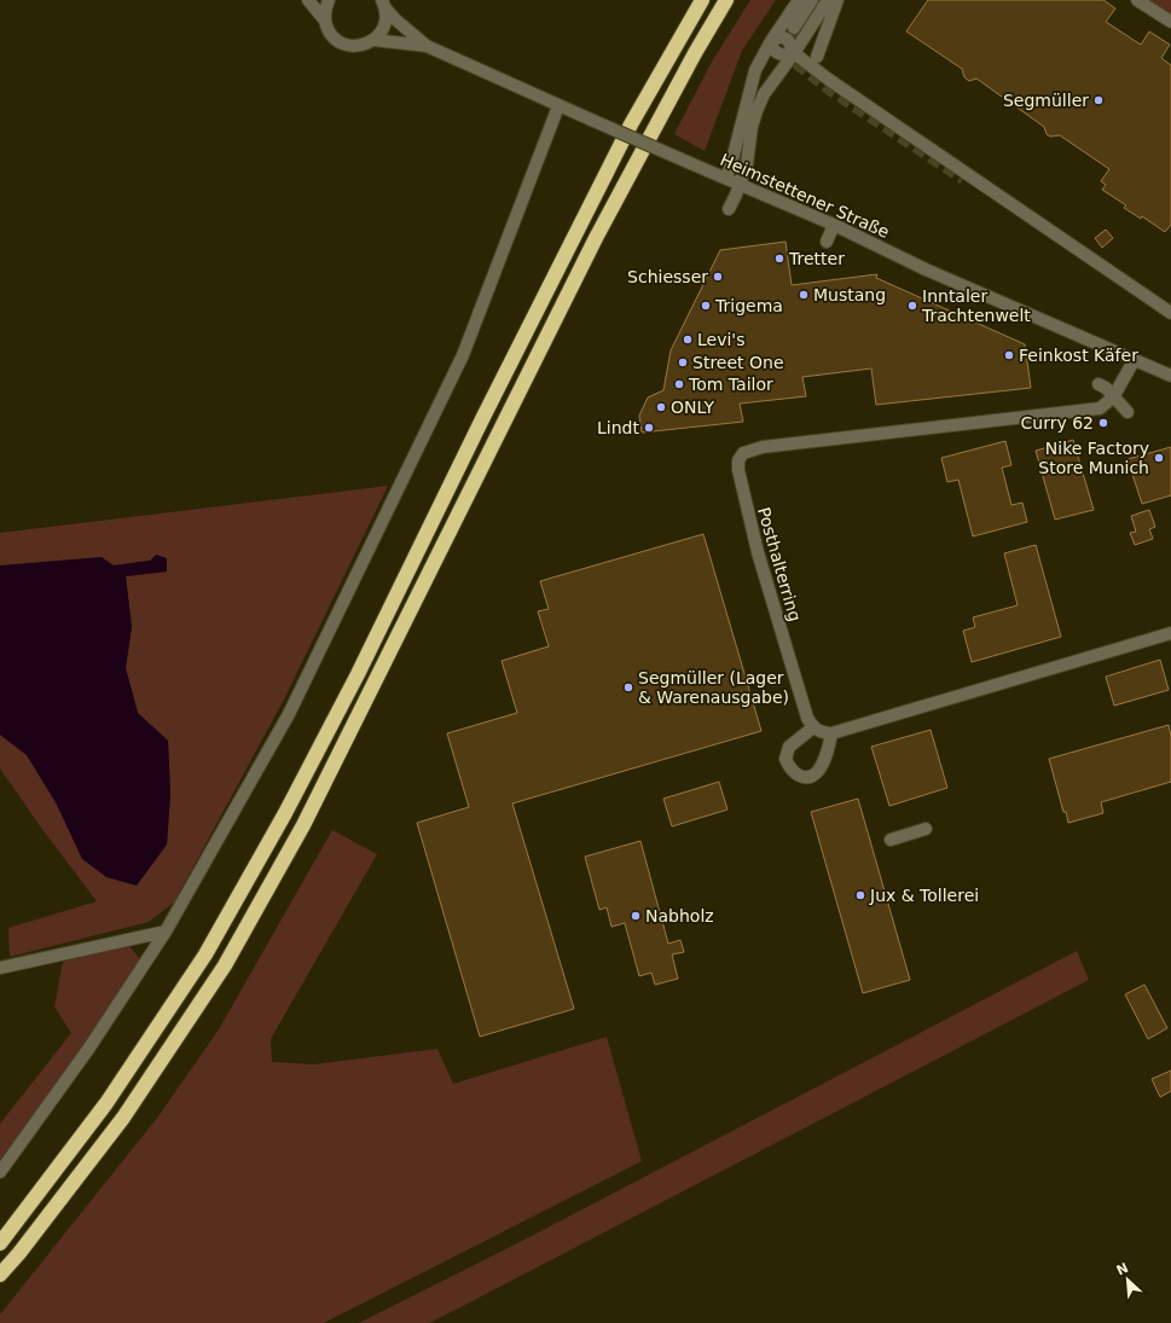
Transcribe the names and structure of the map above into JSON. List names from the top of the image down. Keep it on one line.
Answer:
{"streets":{"street":["Heimstettener Straße","Posthalterring"]},"crossings":[["Heimstettener Straße","Posthalterring"]],"places":["Segmüller","Tretter","Schiesser","Mustang","Trigema","Inntaler Trachtenwelt","Levi's","Feinkost Käfer","Street One","Tom Tailor","ONLY","Curry 62","Lindt","Nike Factory Store Munich","Segmüller (Lager & Warenausgabe)","Jux & Tollerei","Nabholz"],"north":"top left"}
